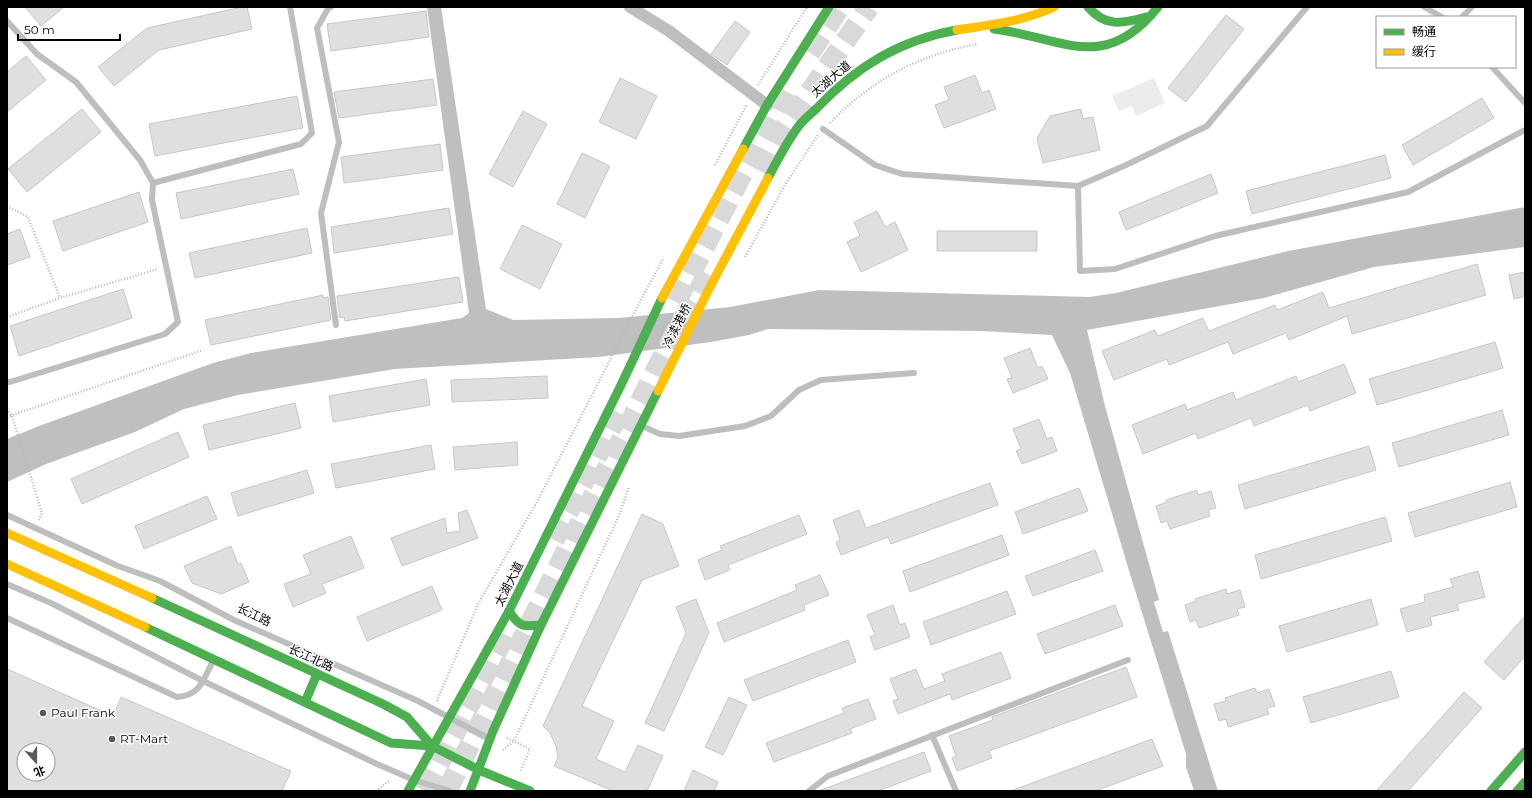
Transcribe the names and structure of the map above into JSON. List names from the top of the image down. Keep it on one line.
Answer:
{"streets":{"main road":["太湖大道","冷渎港桥","长江北路"],"lane":["长江路"]},"crossings":[["太湖大道","冷渎港桥"],["太湖大道","长江路"],["太湖大道","长江北路"]],"places":["Paul Frank","RT-Mart"],"legend":["畅通","缓行"],"scale_bar":"50 m","north":"bottom"}
